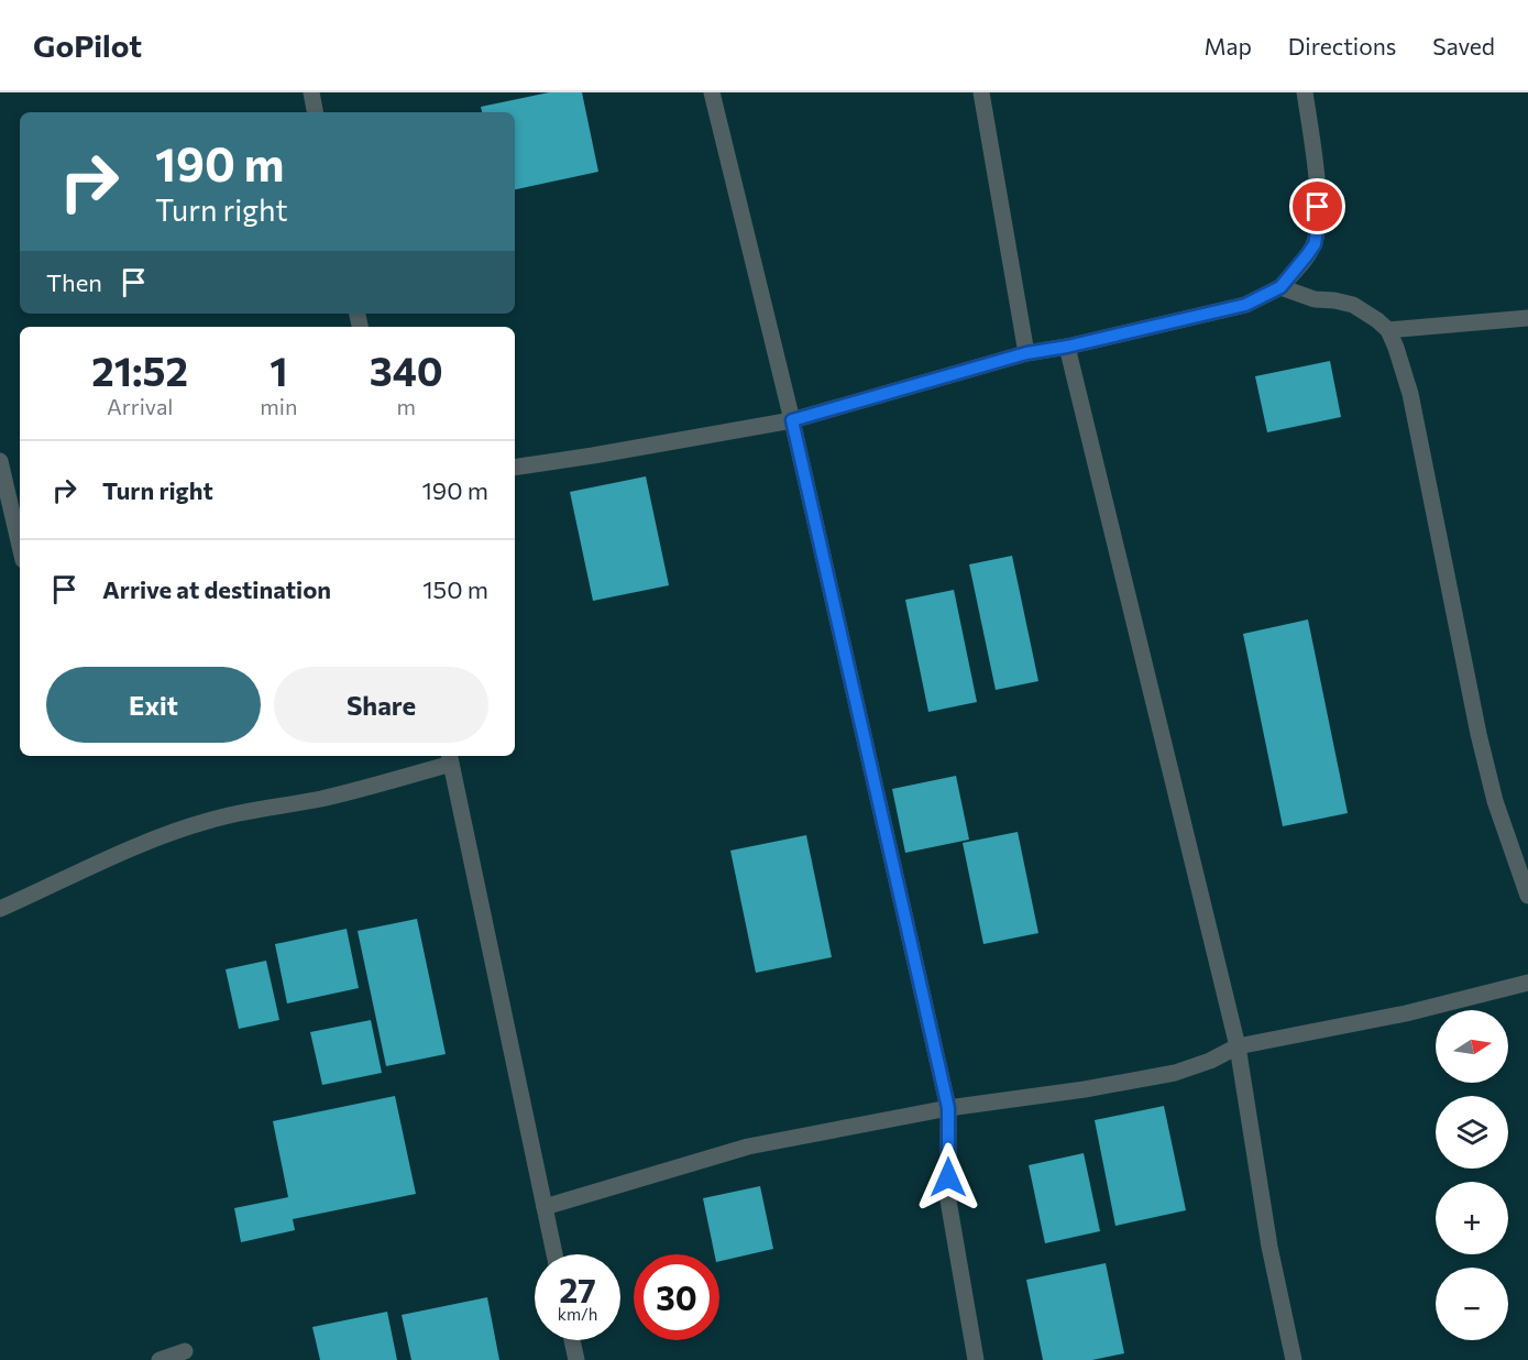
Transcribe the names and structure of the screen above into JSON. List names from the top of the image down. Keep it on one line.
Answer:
{"north":"right","page":{"header":"GoPilot","nav":["Map","Directions","Saved"],"turn":["190 m","Turn right"],"then":"Then","eta":["21:52","Arrival","1","min","340","m"],"list":[{"name":"Turn right","value":"190 m"},{"name":"Arrive at destination","value":"150 m"}],"buttons":["Exit","Share"],"map_buttons":["+","−"],"speed":"27 km/h","limit":"30"}}
